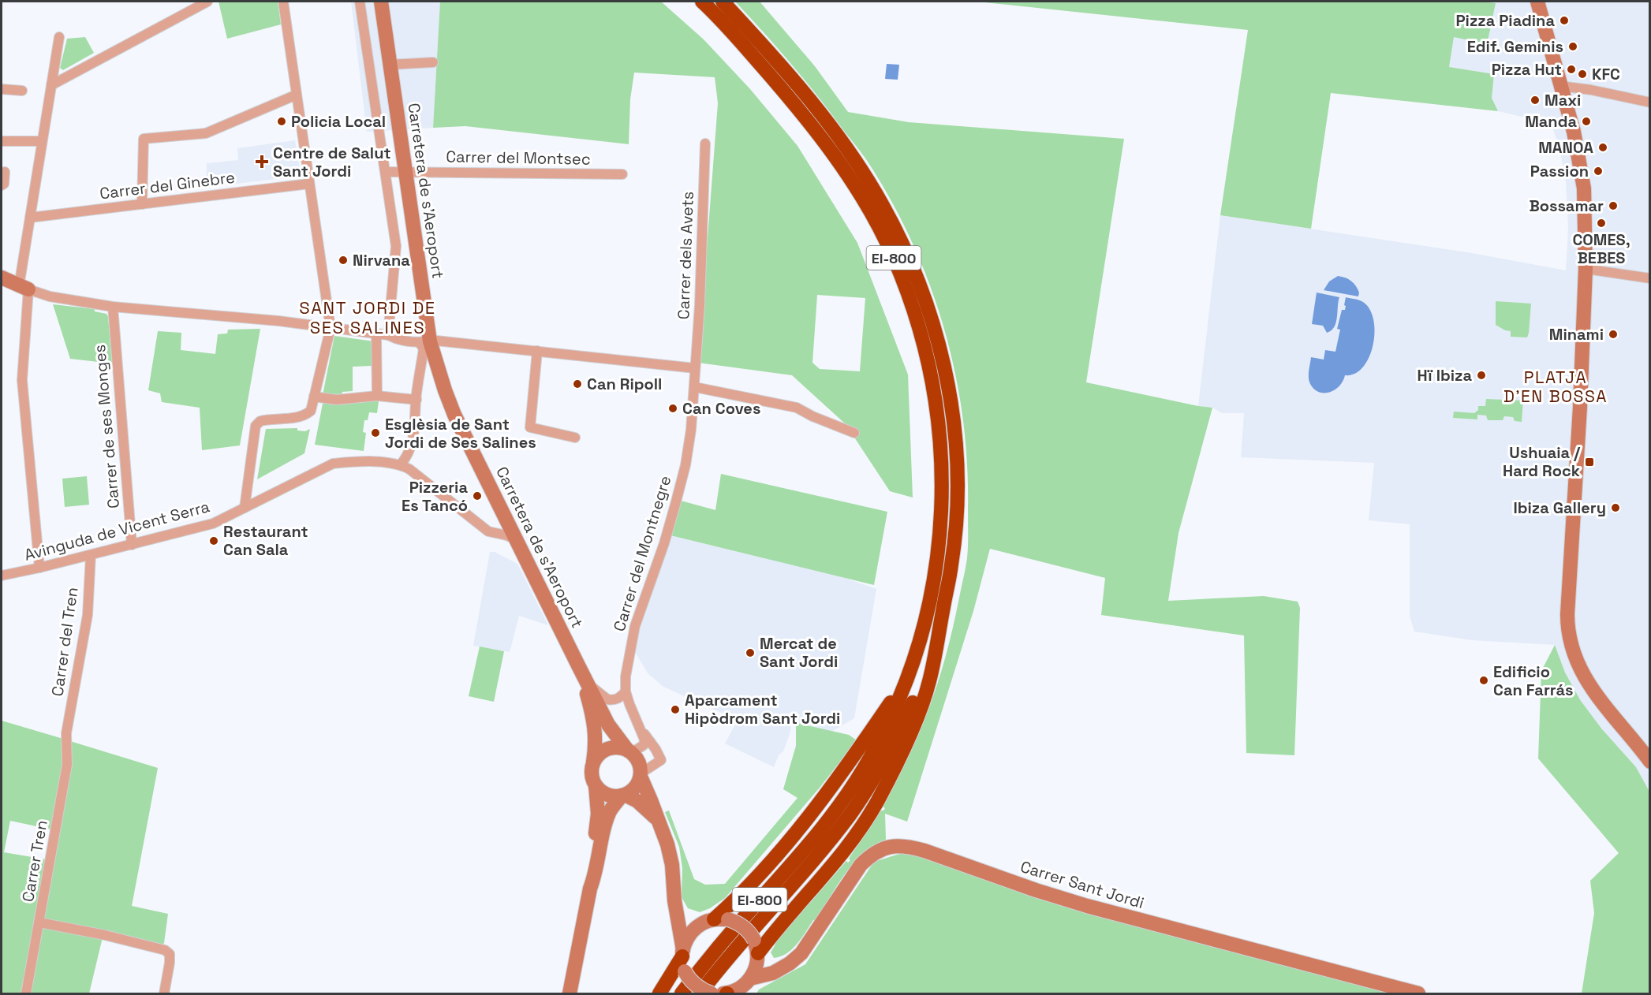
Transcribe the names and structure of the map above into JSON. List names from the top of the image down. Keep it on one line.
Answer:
{"streets":{"highway":["EI-800"],"street":["Carrer del Montsec","Carrer del Ginebre","Carretera de s'Aeroport","Carrer dels Avets","Carrer de ses Monges","Avinguda de Vicent Serra","Carrer del Montnegre","Carrer del Tren","Carrer Tren","Carrer Sant Jordi"]},"crossings":[["Carrer del Montsec","Carretera de s'Aeroport"],["Carretera de s'Aeroport","Avinguda de Vicent Serra"],["Carrer dels Avets","Carrer del Montnegre"],["Carrer de ses Monges","Avinguda de Vicent Serra"],["Avinguda de Vicent Serra","Carrer del Tren"],["Carrer del Tren","Carrer Tren"]],"districts":["SANT JORDI DE SES SALINES","PLATJA D'EN BOSSA"],"places":{"other":["Pizza Piadina","Edif. Geminis","Pizza Hut","KFC","Maxi","Policia Local","Manda","MANOA","Passion","Bossamar","COMES, BEBES","Nirvana","Minami","Hï Ibiza","Can Ripoll","Can Coves","Esglèsia de Sant Jordi de Ses Salines","Pizzeria Es Tancó","Ibiza Gallery","Restaurant Can Sala","Mercat de Sant Jordi","Edificio Can Farrás","Aparcament Hipòdrom Sant Jordi"],"health":["Centre de Salut Sant Jordi"],"transit":["Ushuaia / Hard Rock"]}}
